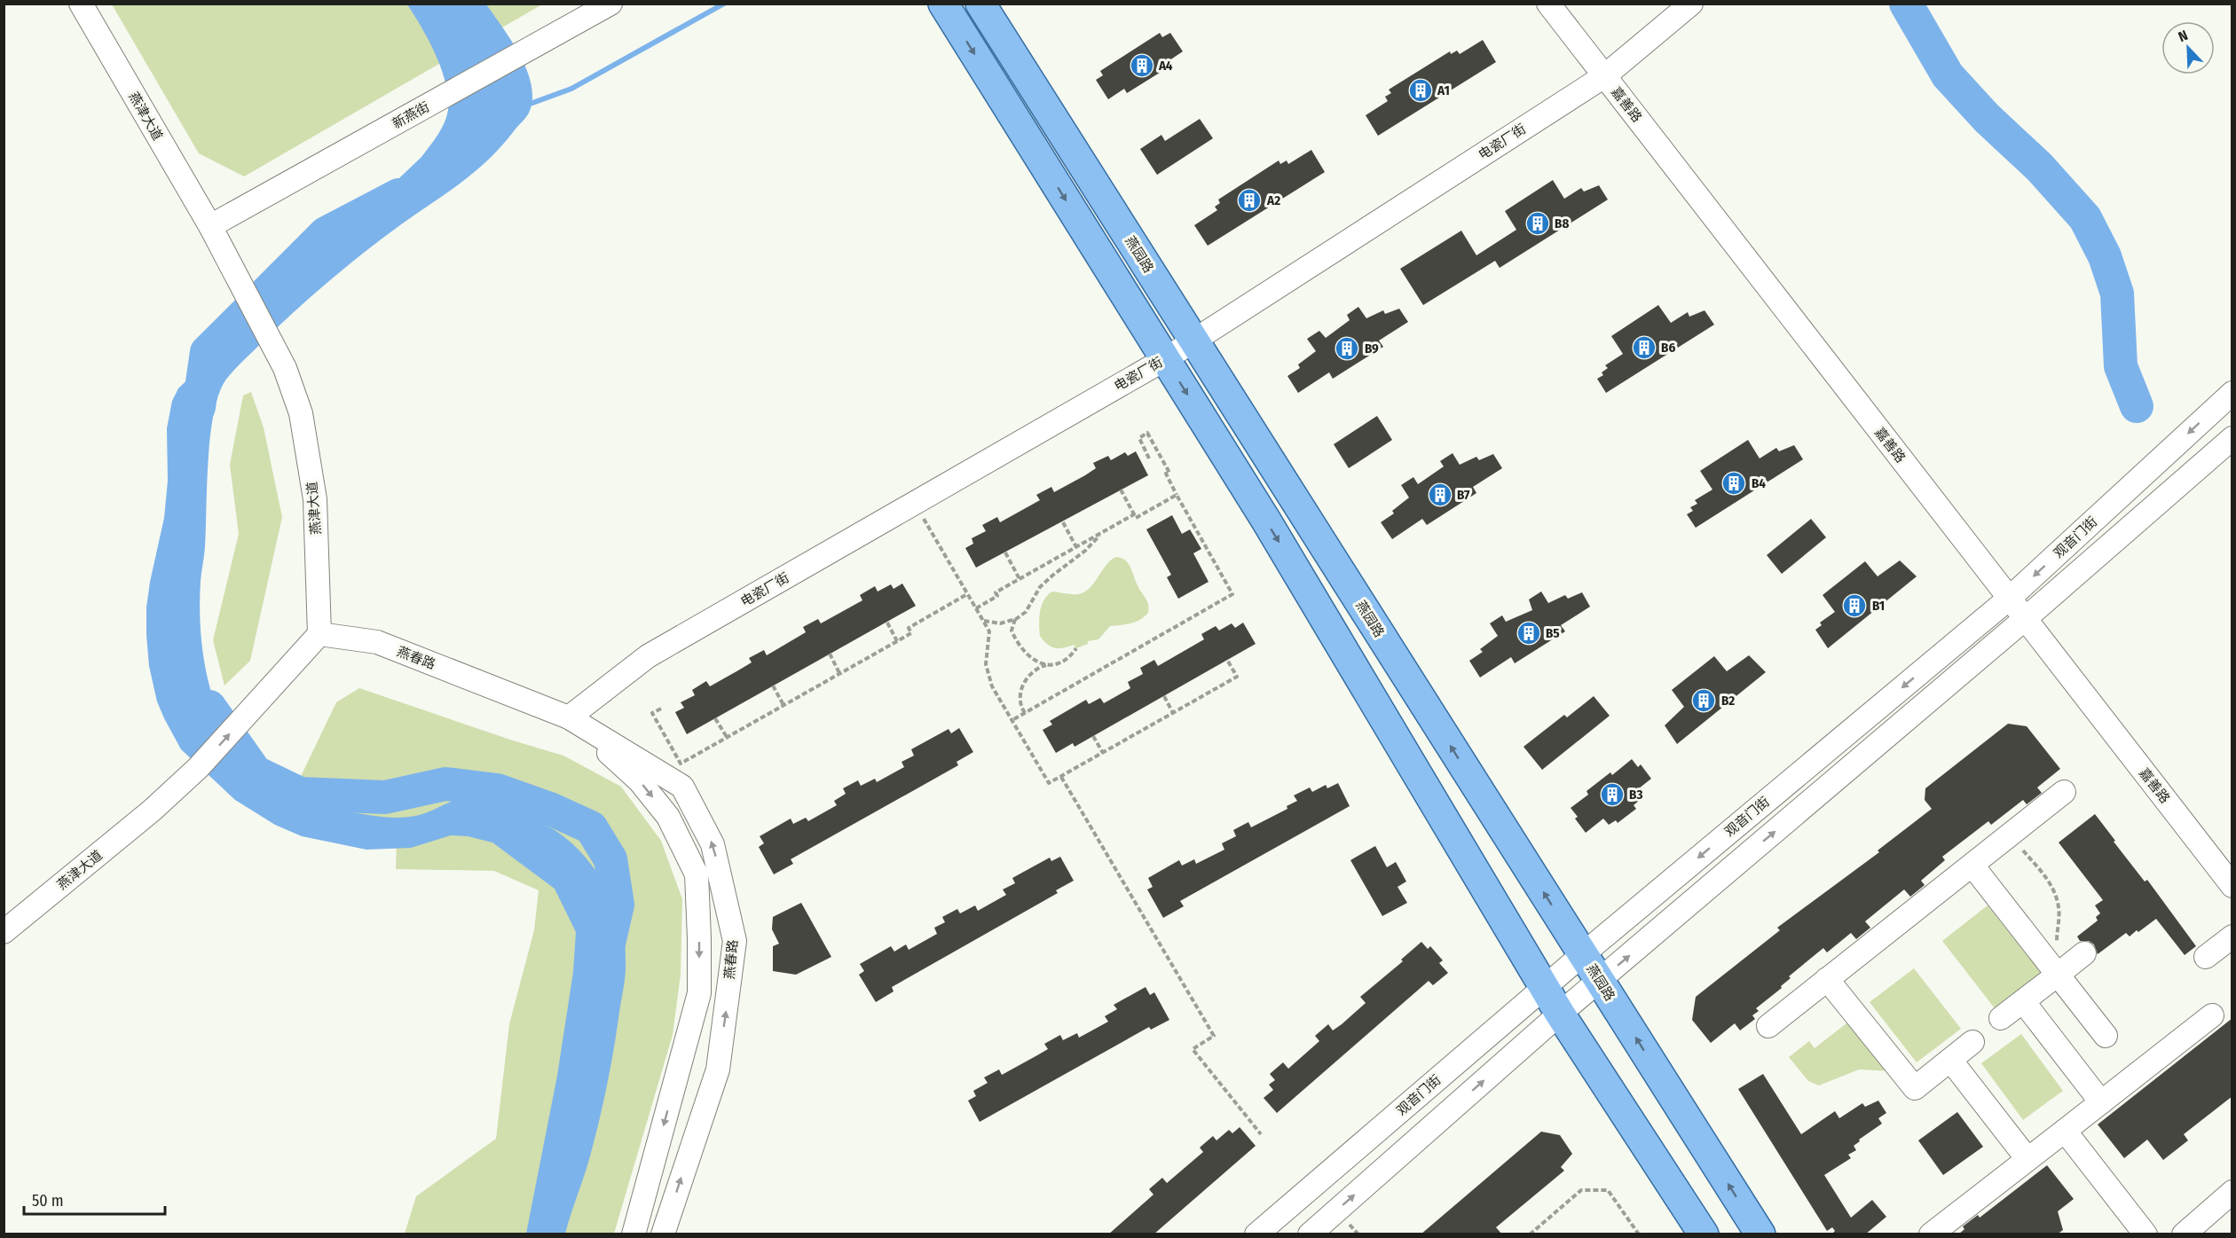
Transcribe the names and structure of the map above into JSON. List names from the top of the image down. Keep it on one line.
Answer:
{"streets":{"main road":["燕园路"],"street":["嘉善路","新燕街","燕津大道","电瓷厂街","观音门街","燕春路"]},"crossings":[["嘉善路","电瓷厂街"],["嘉善路","观音门街"],["新燕街","燕津大道"],["燕津大道","燕春路"],["电瓷厂街","燕园路"],["电瓷厂街","燕春路"],["燕园路","观音门街"]],"one_way":["燕津大道"],"places":{"building":["A4","A1","A2","B8","B6","B9","B4","B7","B1","B5","B2","B3"]},"scale_bar":"50 m","north":"top left"}
